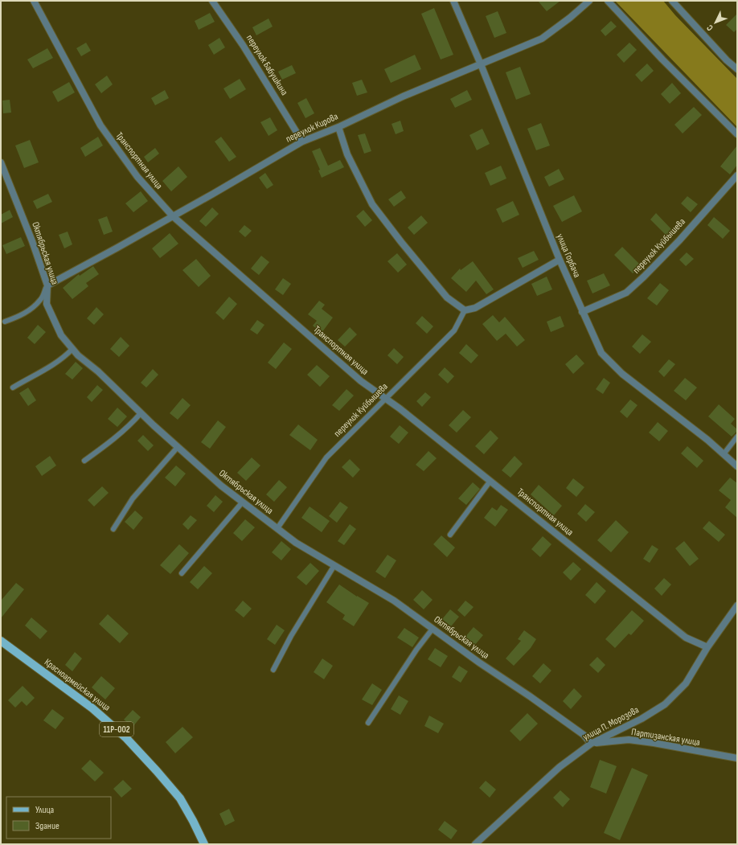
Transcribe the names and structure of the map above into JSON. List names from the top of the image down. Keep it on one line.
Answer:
{"streets":{"main road":["Красноармейская улица","11Р-002"],"street":["переулок Бабушкина","переулок Кирова","Транспортная улица","переулок Куйбышева","Октябрьская улица","улица Горбача","улица П. Морозова","Партизанская улица"]},"crossings":[["переулок Бабушкина","переулок Кирова"],["переулок Кирова","Транспортная улица"],["переулок Кирова","Октябрьская улица"],["переулок Кирова","улица Горбача"],["Транспортная улица","переулок Куйбышева"],["Транспортная улица","улица П. Морозова"],["переулок Куйбышева","Октябрьская улица"],["переулок Куйбышева","улица Горбача"],["Октябрьская улица","улица П. Морозова"],["Октябрьская улица","Партизанская улица"],["улица П. Морозова","Партизанская улица"]],"legend":["Улица","Здание"],"north":"bottom left"}
